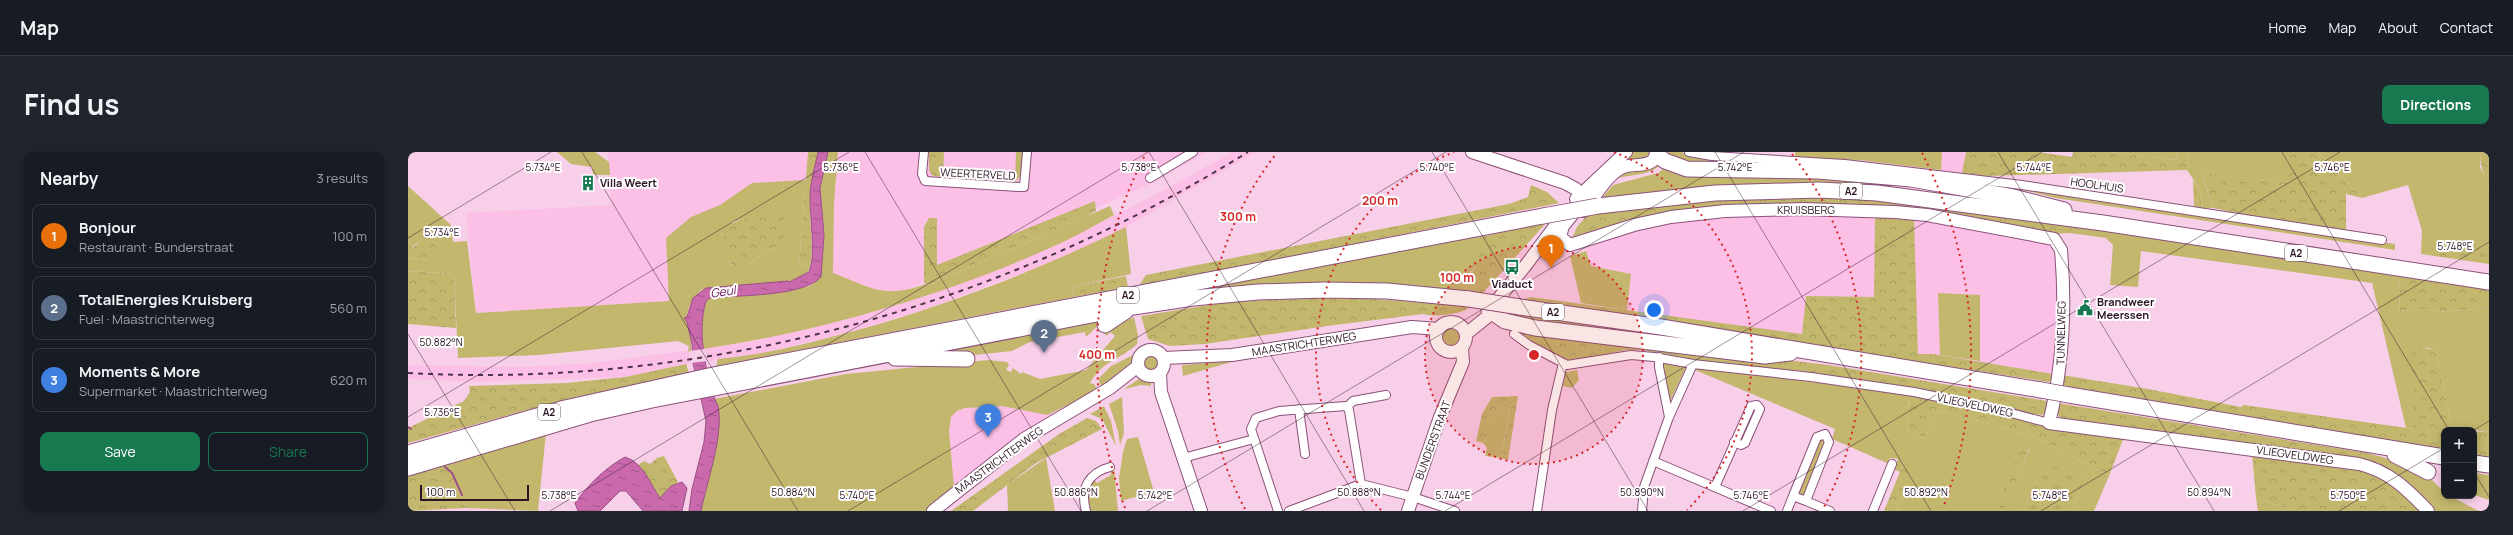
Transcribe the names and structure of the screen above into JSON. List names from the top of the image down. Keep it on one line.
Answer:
{"streets":{"highway":["A2"],"street":["WEERTERVELD","HOOLHUIS","KRUISBERG","TUNNELWEG","MAASTRICHTERWEG","VLIEGVELDWEG","BUNDERSTRAAT"]},"crossings":[["KRUISBERG","TUNNELWEG"],["TUNNELWEG","VLIEGVELDWEG"]],"water":["Geul"],"places":{"building":["Villa Weert"],"bus stop":["Viaduct"],"public building":["Brandweer Meerssen"]},"scale_bar":"100 m","page":{"header":"Map","nav":["Home","Map","About","Contact"],"title":"Find us","buttons":["Directions",["Save","Share"]],"heading":["Nearby","3 results"],"list":[{"mark":"1","name":"Bonjour","note":"Restaurant · Bunderstraat","value":"100 m"},{"mark":"2","name":"TotalEnergies Kruisberg","note":"Fuel · Maastrichterweg","value":"560 m"},{"mark":"3","name":"Moments & More","note":"Supermarket · Maastrichterweg","value":"620 m"}],"pins":["1","2","3"],"map_buttons":["+","−"],"scale":"100 m"},"coordinates":["5.738°E","5.740°E","5.746°E","5.734°E","5.736°E","5.742°E","5.744°E","5.748°E","50.882°N","50.884°N","50.886°N","50.888°N","50.890°N","50.892°N","50.894°N","5.750°E"],"rings":["200 m","300 m","100 m","400 m"]}
